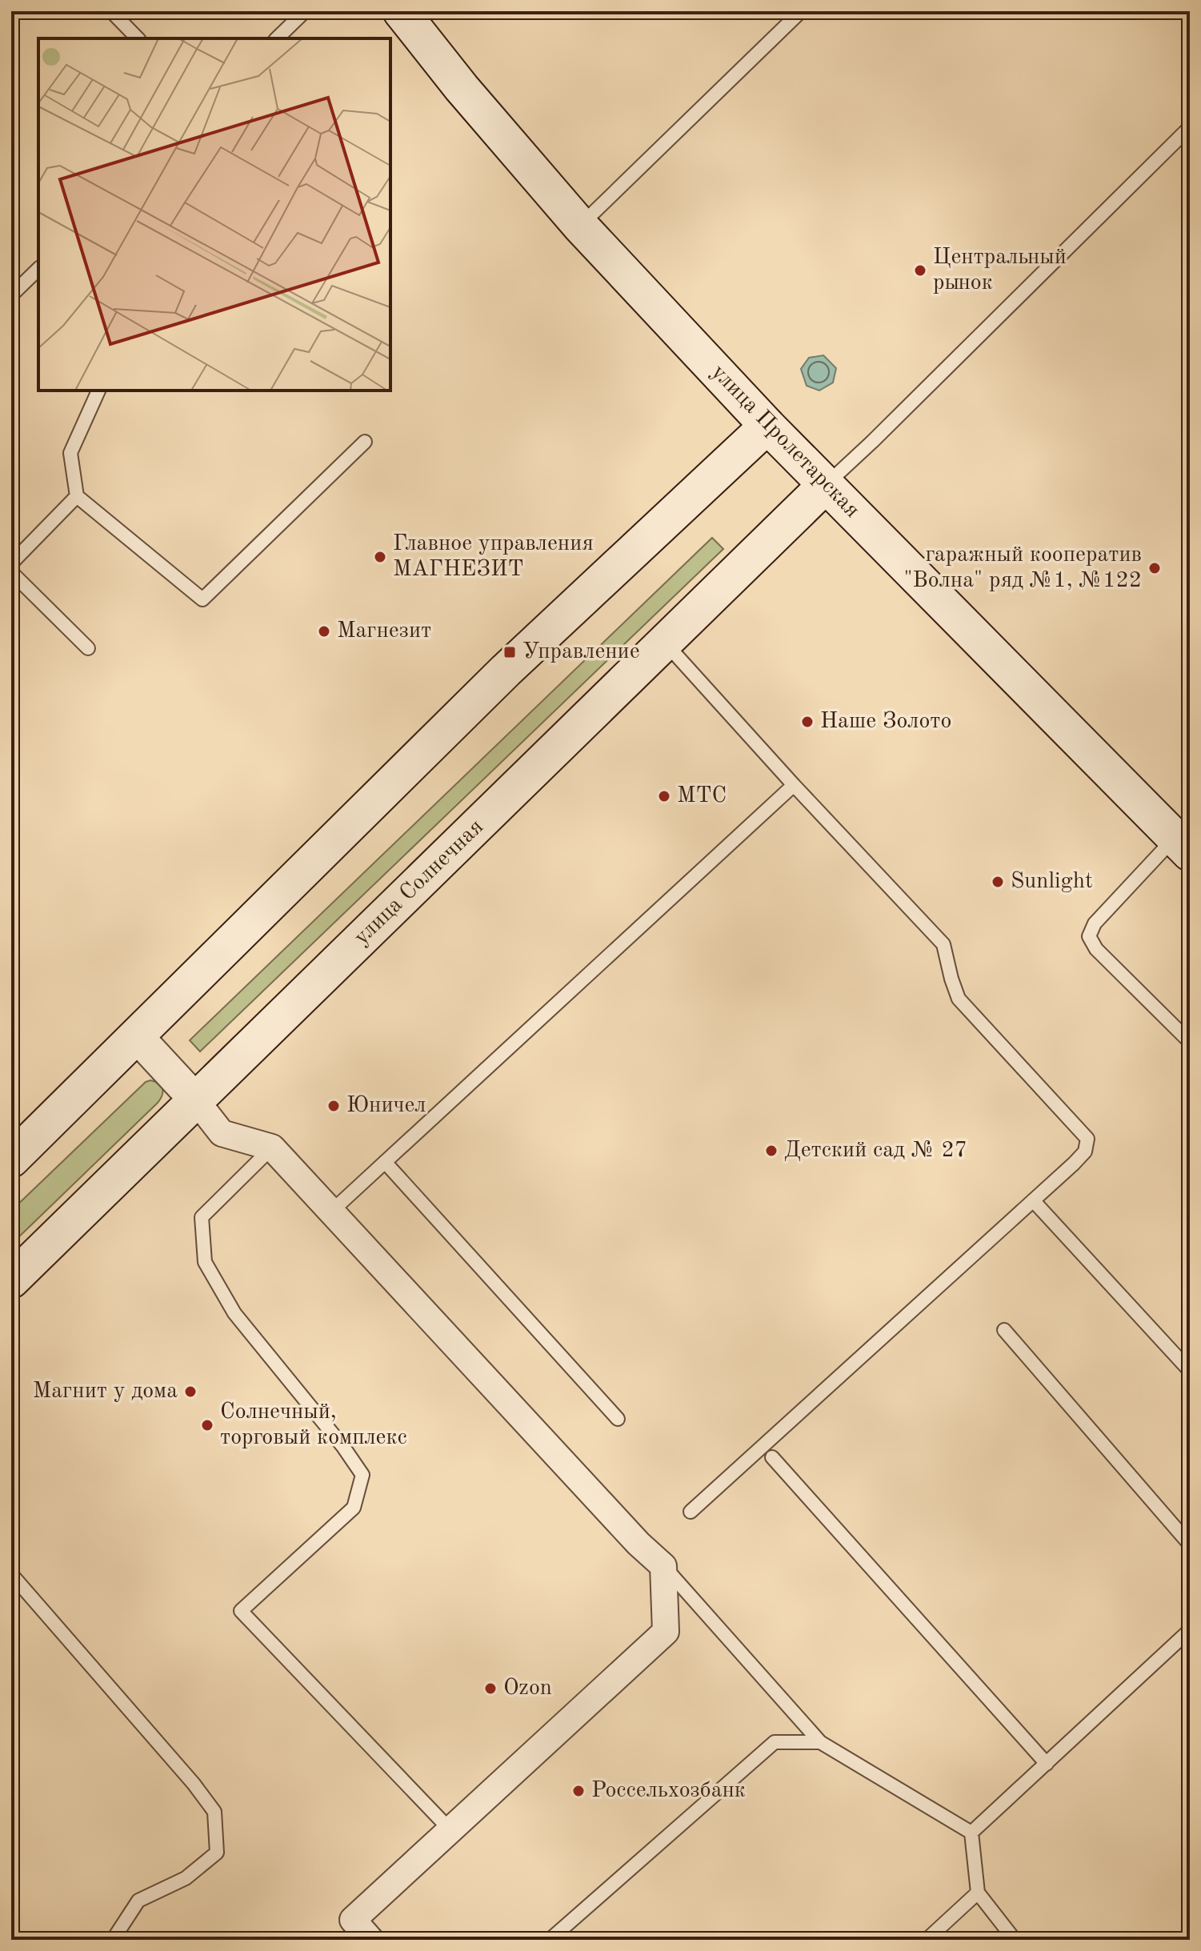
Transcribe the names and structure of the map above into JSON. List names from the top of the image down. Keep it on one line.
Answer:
{"streets":{"main road":["улица Пролетарская","улица Солнечная"]},"crossings":[["улица Пролетарская","улица Солнечная"]],"places":{"other":["Центральный рынок","Главное управления МАГНЕЗИТ","гаражный кооператив \"Волна\" ряд №1, №122","Магнезит","Наше Золото","МТС","Sunlight","Юничел","Детский сад № 27","Магнит у дома","Солнечный, торговый комплекс","Ozon","Россельхозбанк"],"transit":["Управление"]}}
